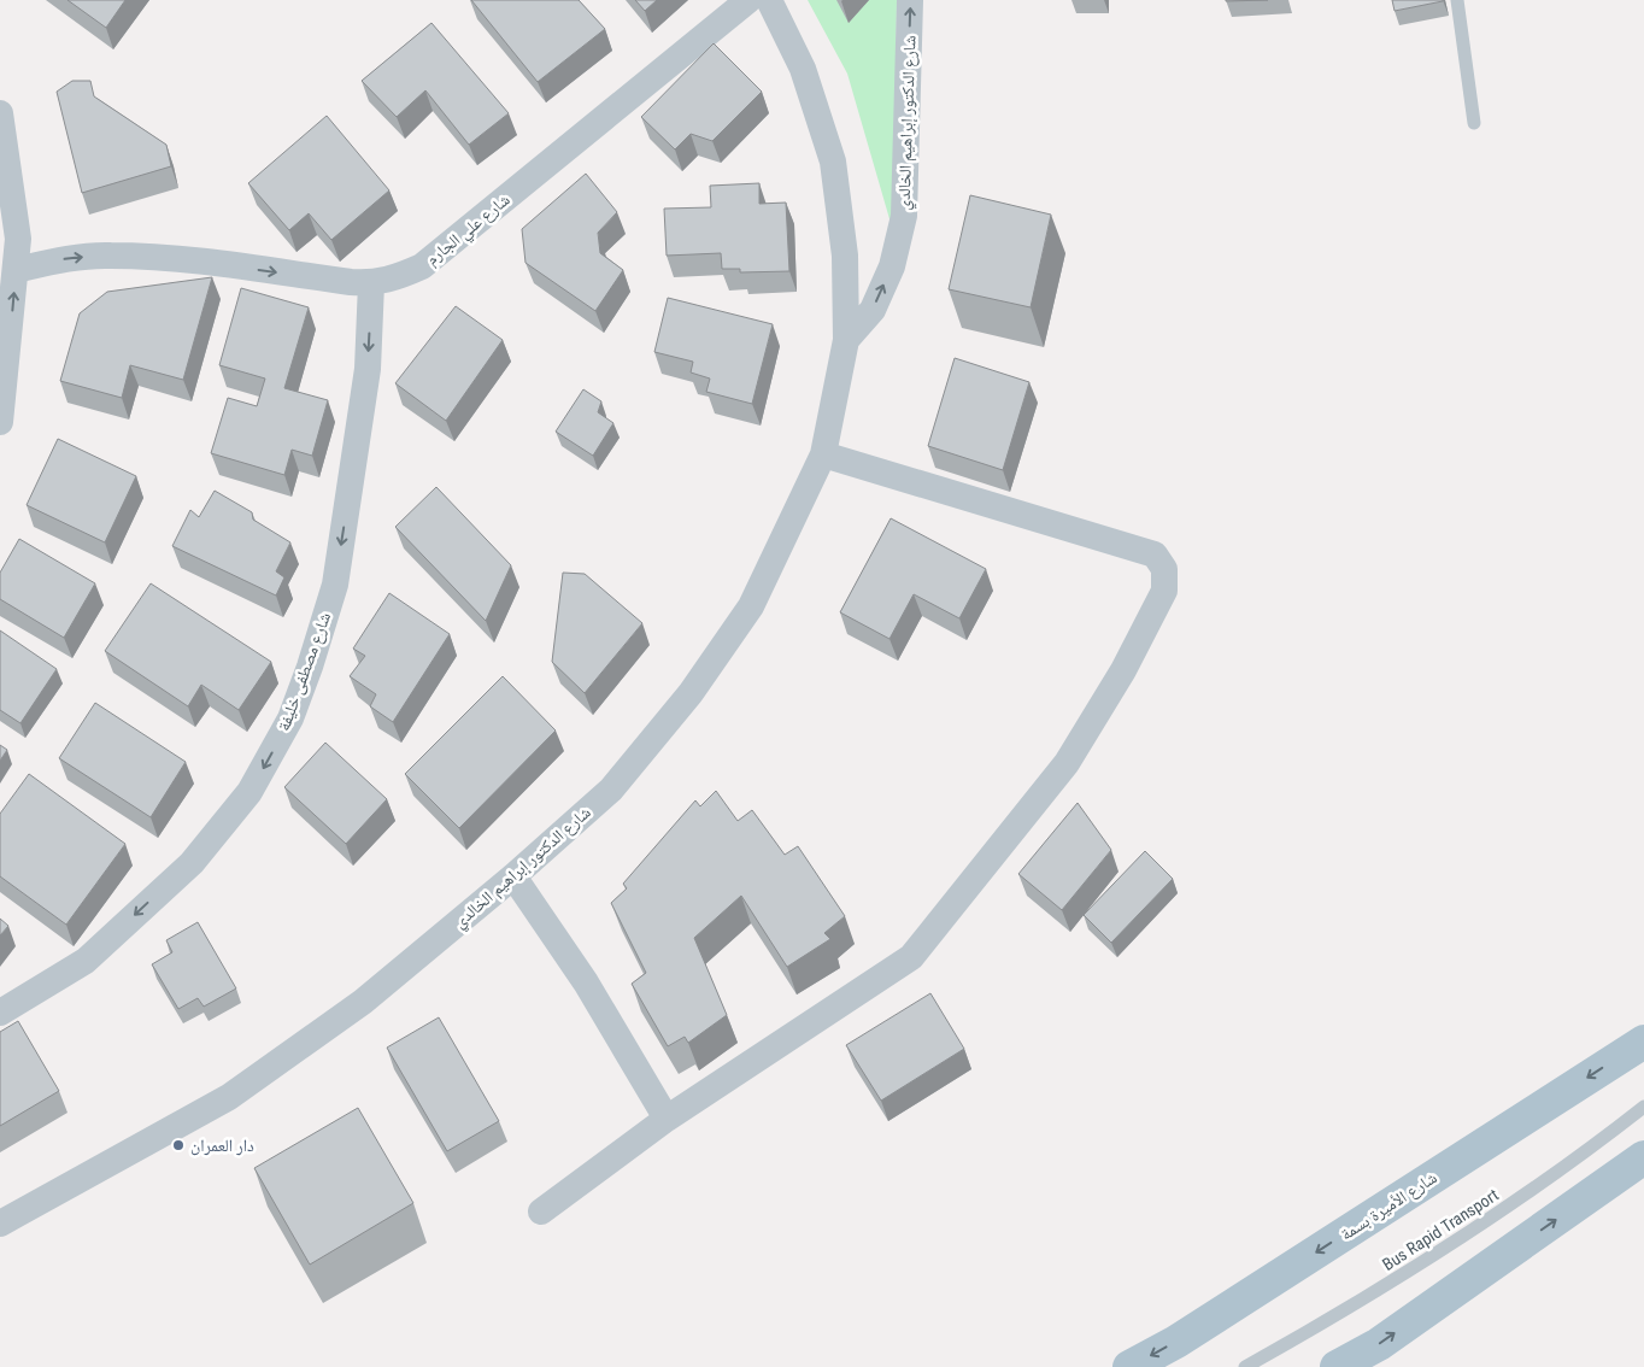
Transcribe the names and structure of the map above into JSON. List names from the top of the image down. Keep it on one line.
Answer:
{"streets":{"main road":["شارع الأميرة بسمة"],"street":["شارع الدكتور إبراهيم الخالدي","شارع علي الجارم","شارع مصطفى خليفة"],"lane":["Bus Rapid Transport"]},"crossings":[["شارع علي الجارم","شارع مصطفى خليفة"]],"one_way":["شارع علي الجارم","شارع مصطفى خليفة"],"places":["دار العمران"]}
